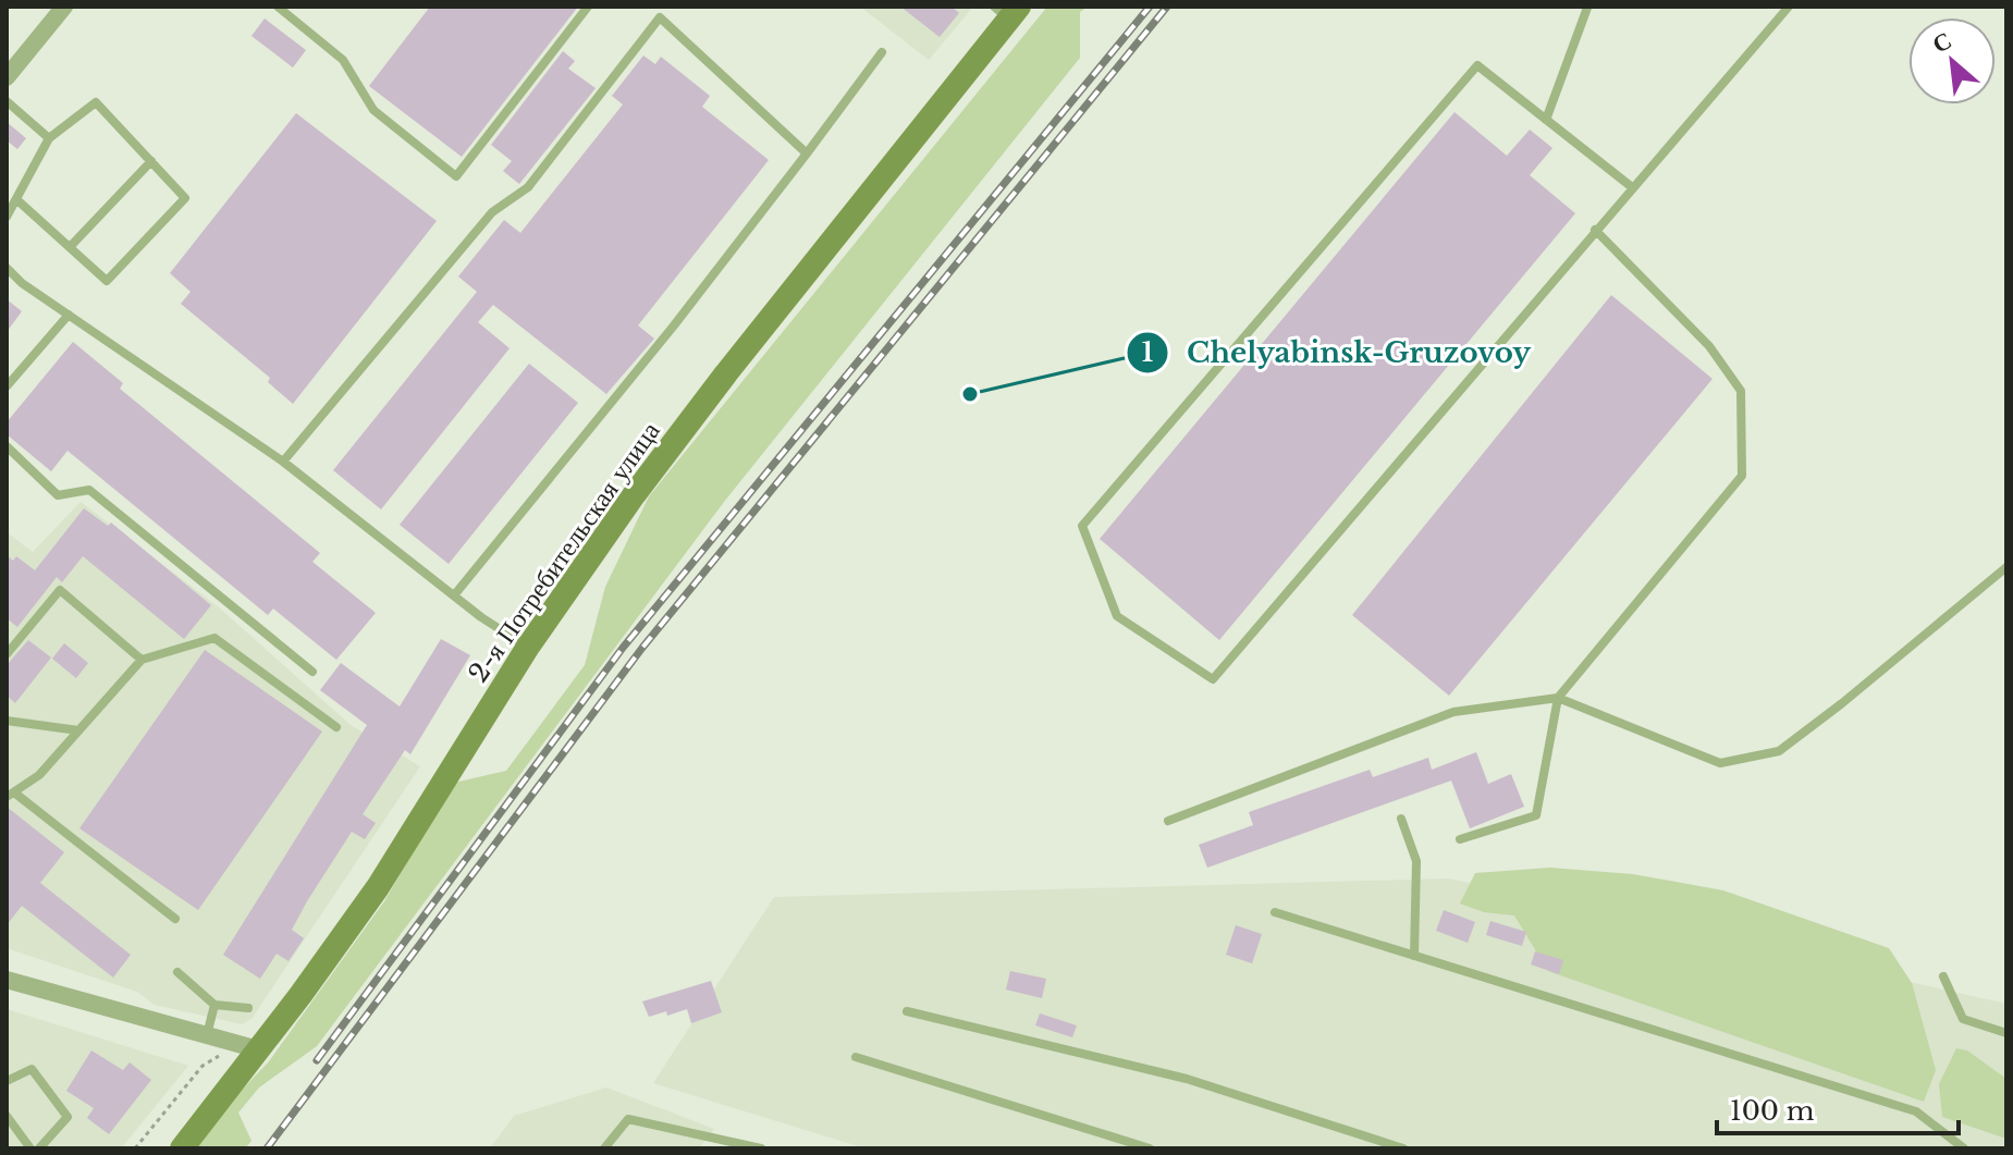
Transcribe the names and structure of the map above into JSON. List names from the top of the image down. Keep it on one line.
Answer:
{"streets":{"street":["2-я Потребительская улица"]},"places":["Chelyabinsk-Gruzovoy"],"scale_bar":"100 m","north":"top left"}
